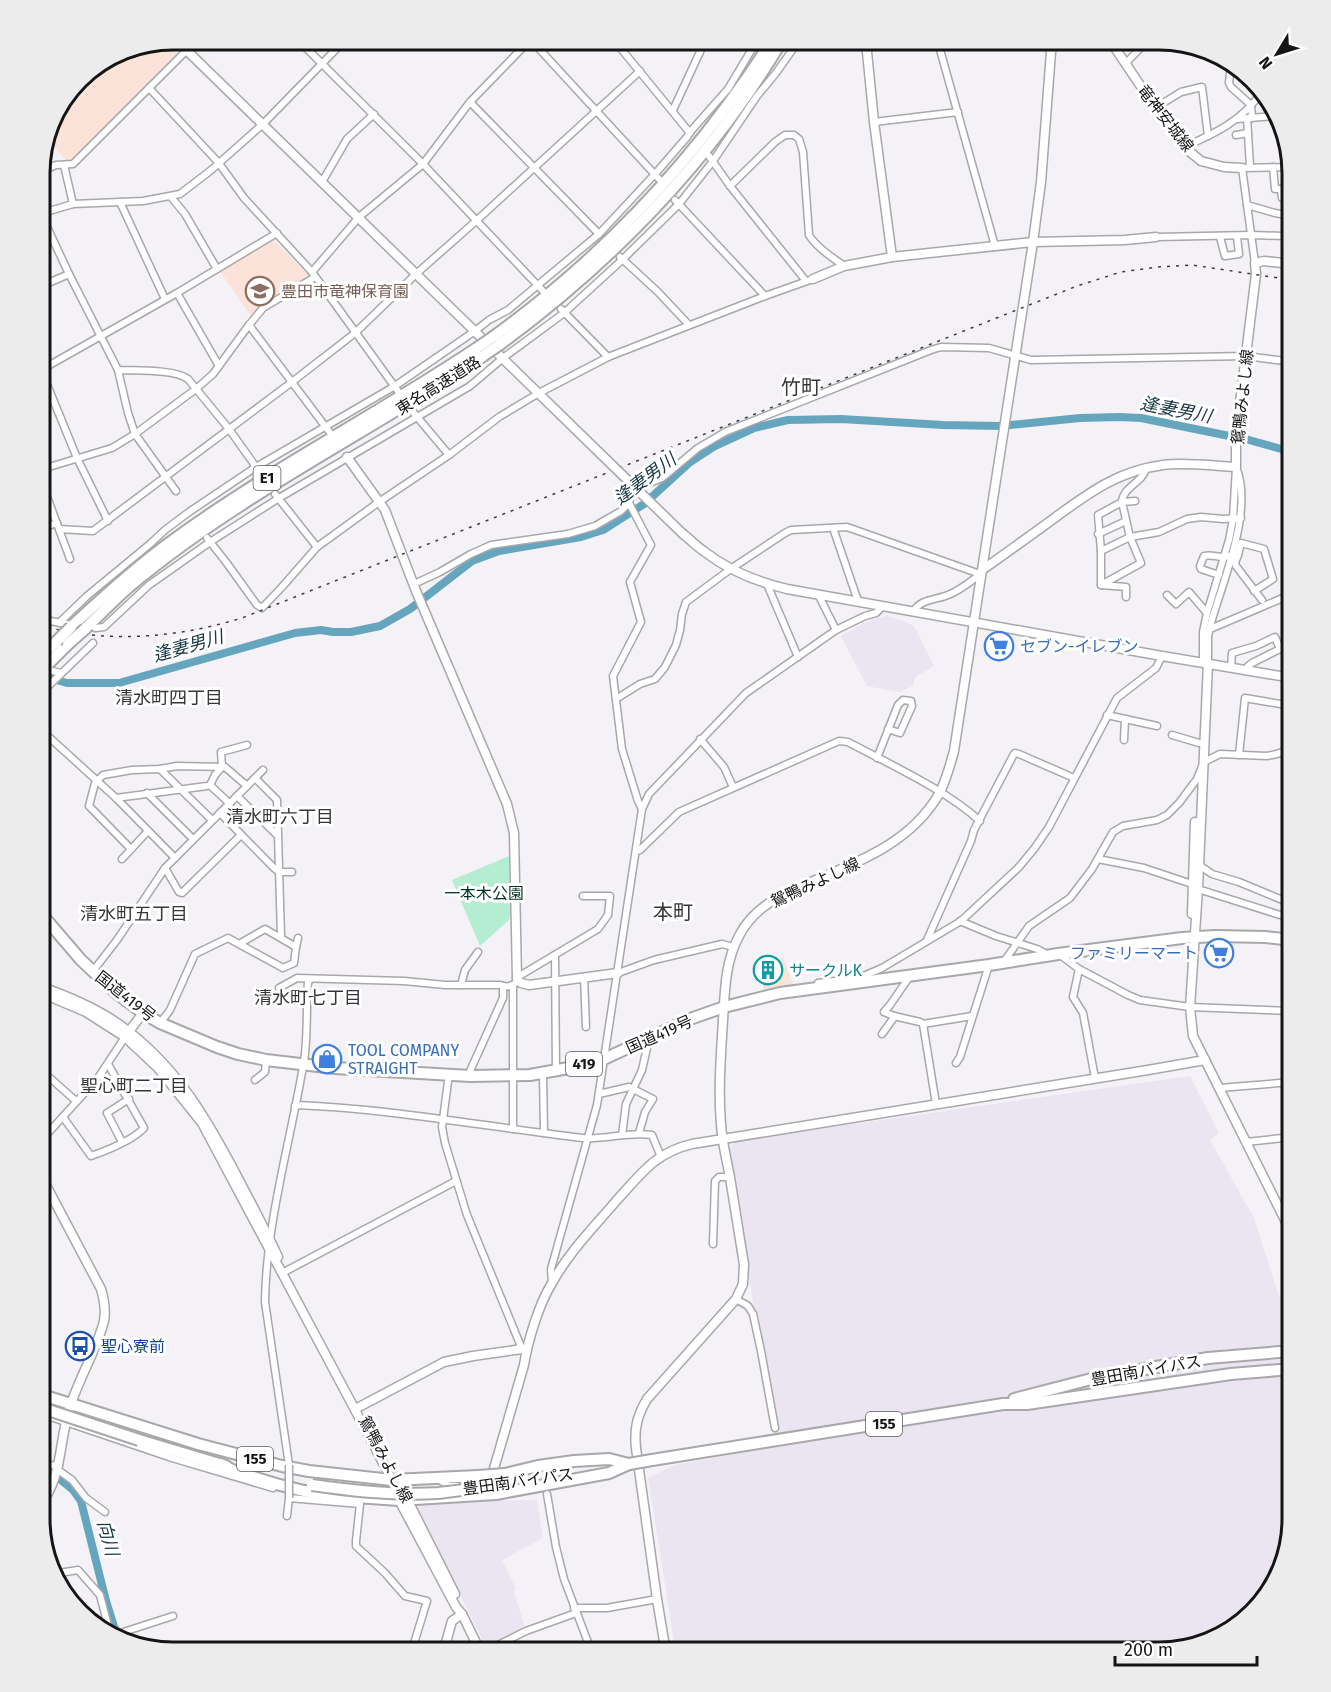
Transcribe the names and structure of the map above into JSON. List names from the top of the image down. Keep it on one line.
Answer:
{"streets":{"highway":["東名高速道路","E1","国道419号","419","豊田南バイパス","155"],"street":["竜神安城線","鴛鴨みよし線"]},"crossings":[["鴛鴨みよし線","国道419号"],["鴛鴨みよし線","155"],["豊田南バイパス","155"]],"districts":["竹町","清水町四丁目","清水町六丁目","本町","清水町五丁目","清水町七丁目","聖心町二丁目"],"water":["逢妻男川","向川"],"parks":["一本木公園"],"places":{"school or university":["豊田市竜神保育園"],"supermarket":["セブン-イレブン","ファミリーマート"],"building":["サークルK"],"shop":["TOOL COMPANY STRAIGHT"],"bus stop":["聖心寮前"]},"scale_bar":"200 m","north":"bottom left"}
